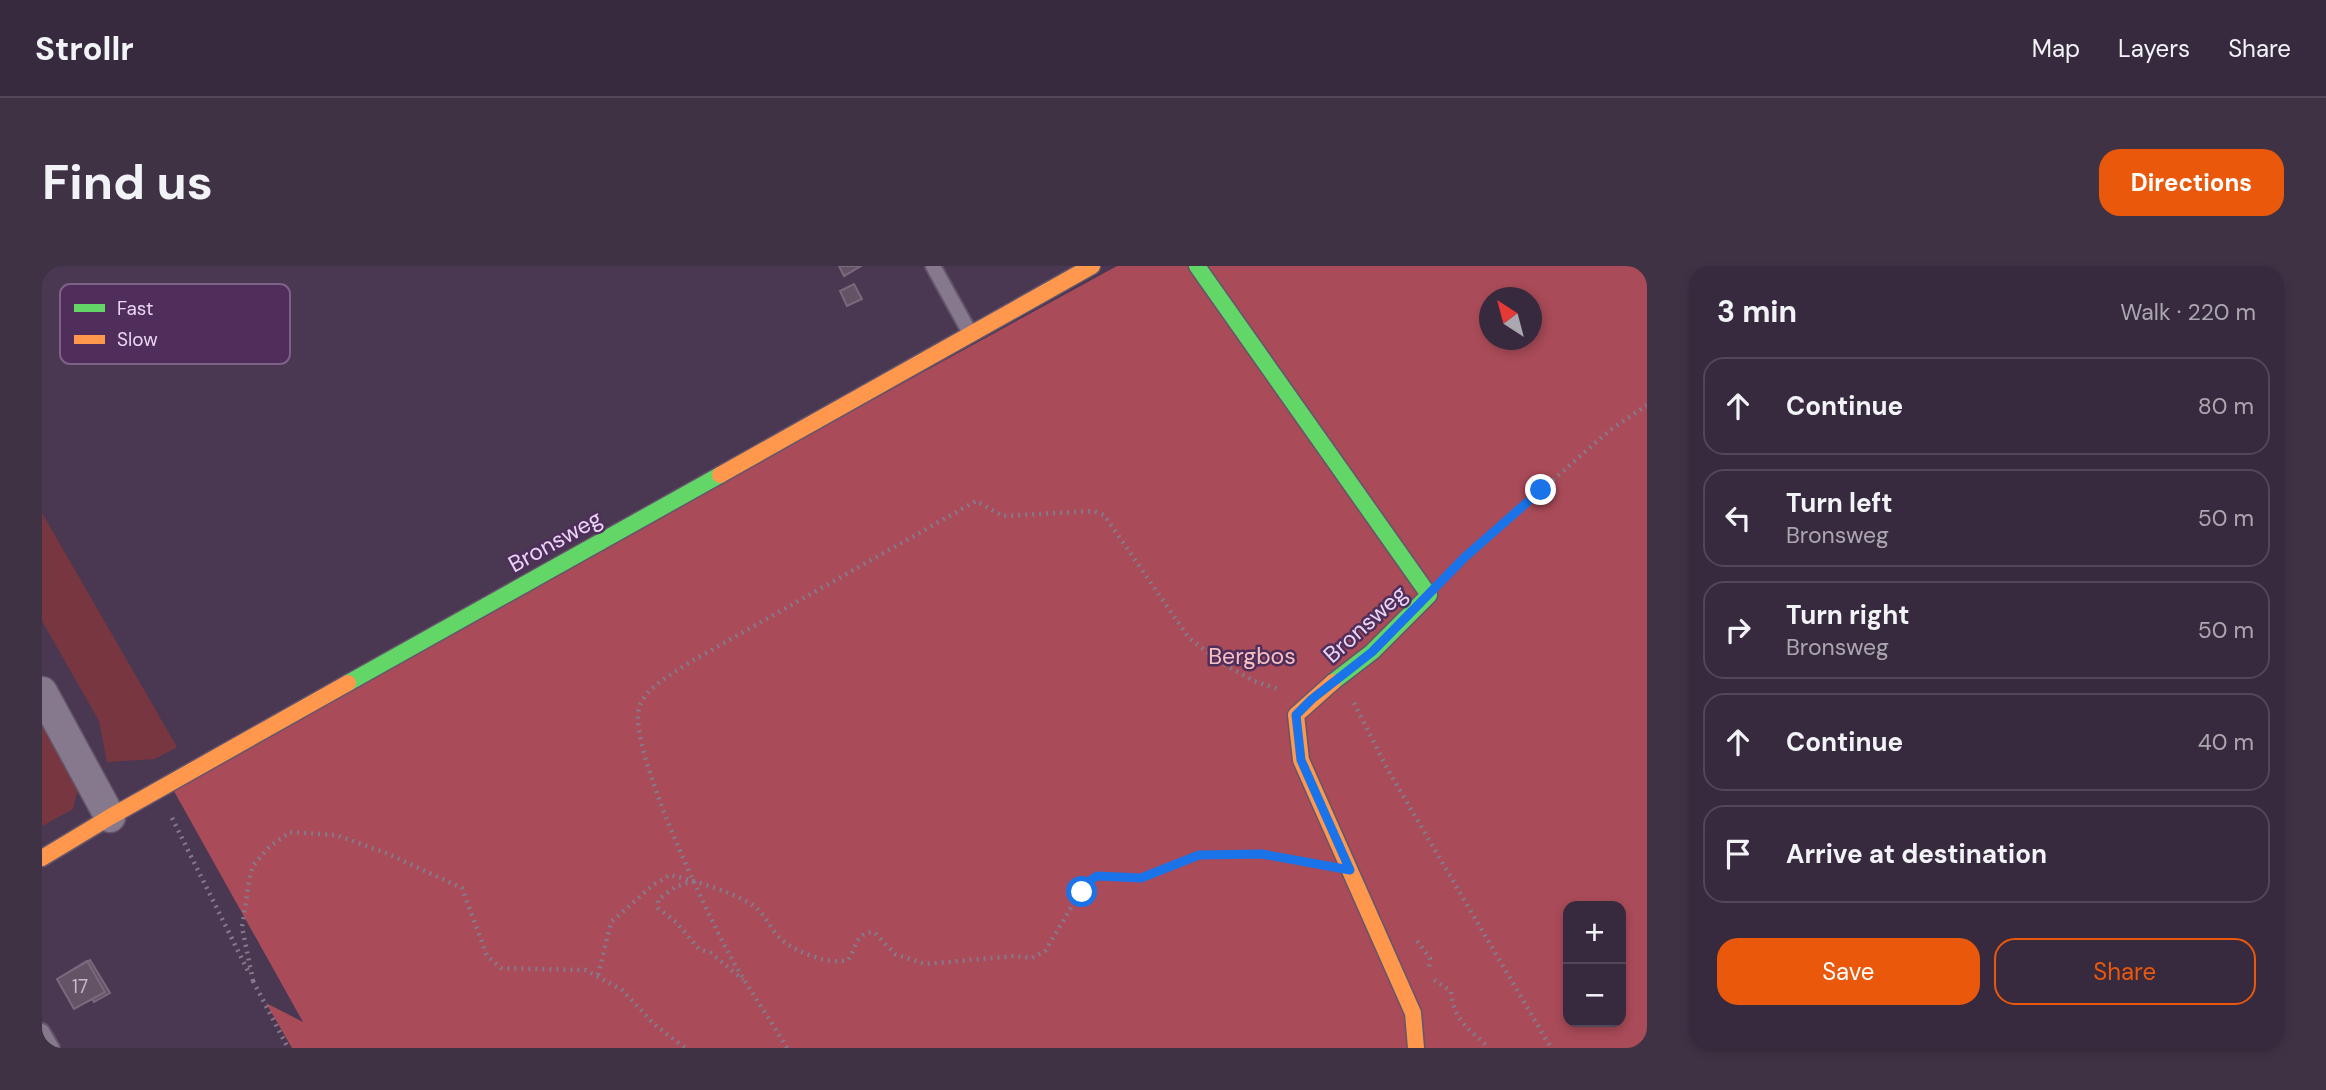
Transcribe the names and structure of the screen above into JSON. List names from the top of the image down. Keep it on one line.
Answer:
{"streets":{"street":["Bronsweg"]},"parks":["Bergbos"],"house_numbers":["17"],"legend":["Fast","Slow"],"north":"top left","page":{"header":"Strollr","nav":["Map","Layers","Share"],"buttons":["Directions",["Save","Share"]],"title":"Find us","heading":["3 min","Walk · 220 m"],"list":[["Continue","80 m"],["Turn left","Bronsweg","50 m"],["Turn right","Bronsweg","50 m"],["Continue","40 m"],"Arrive at destination"],"map_buttons":["+","−"]}}
